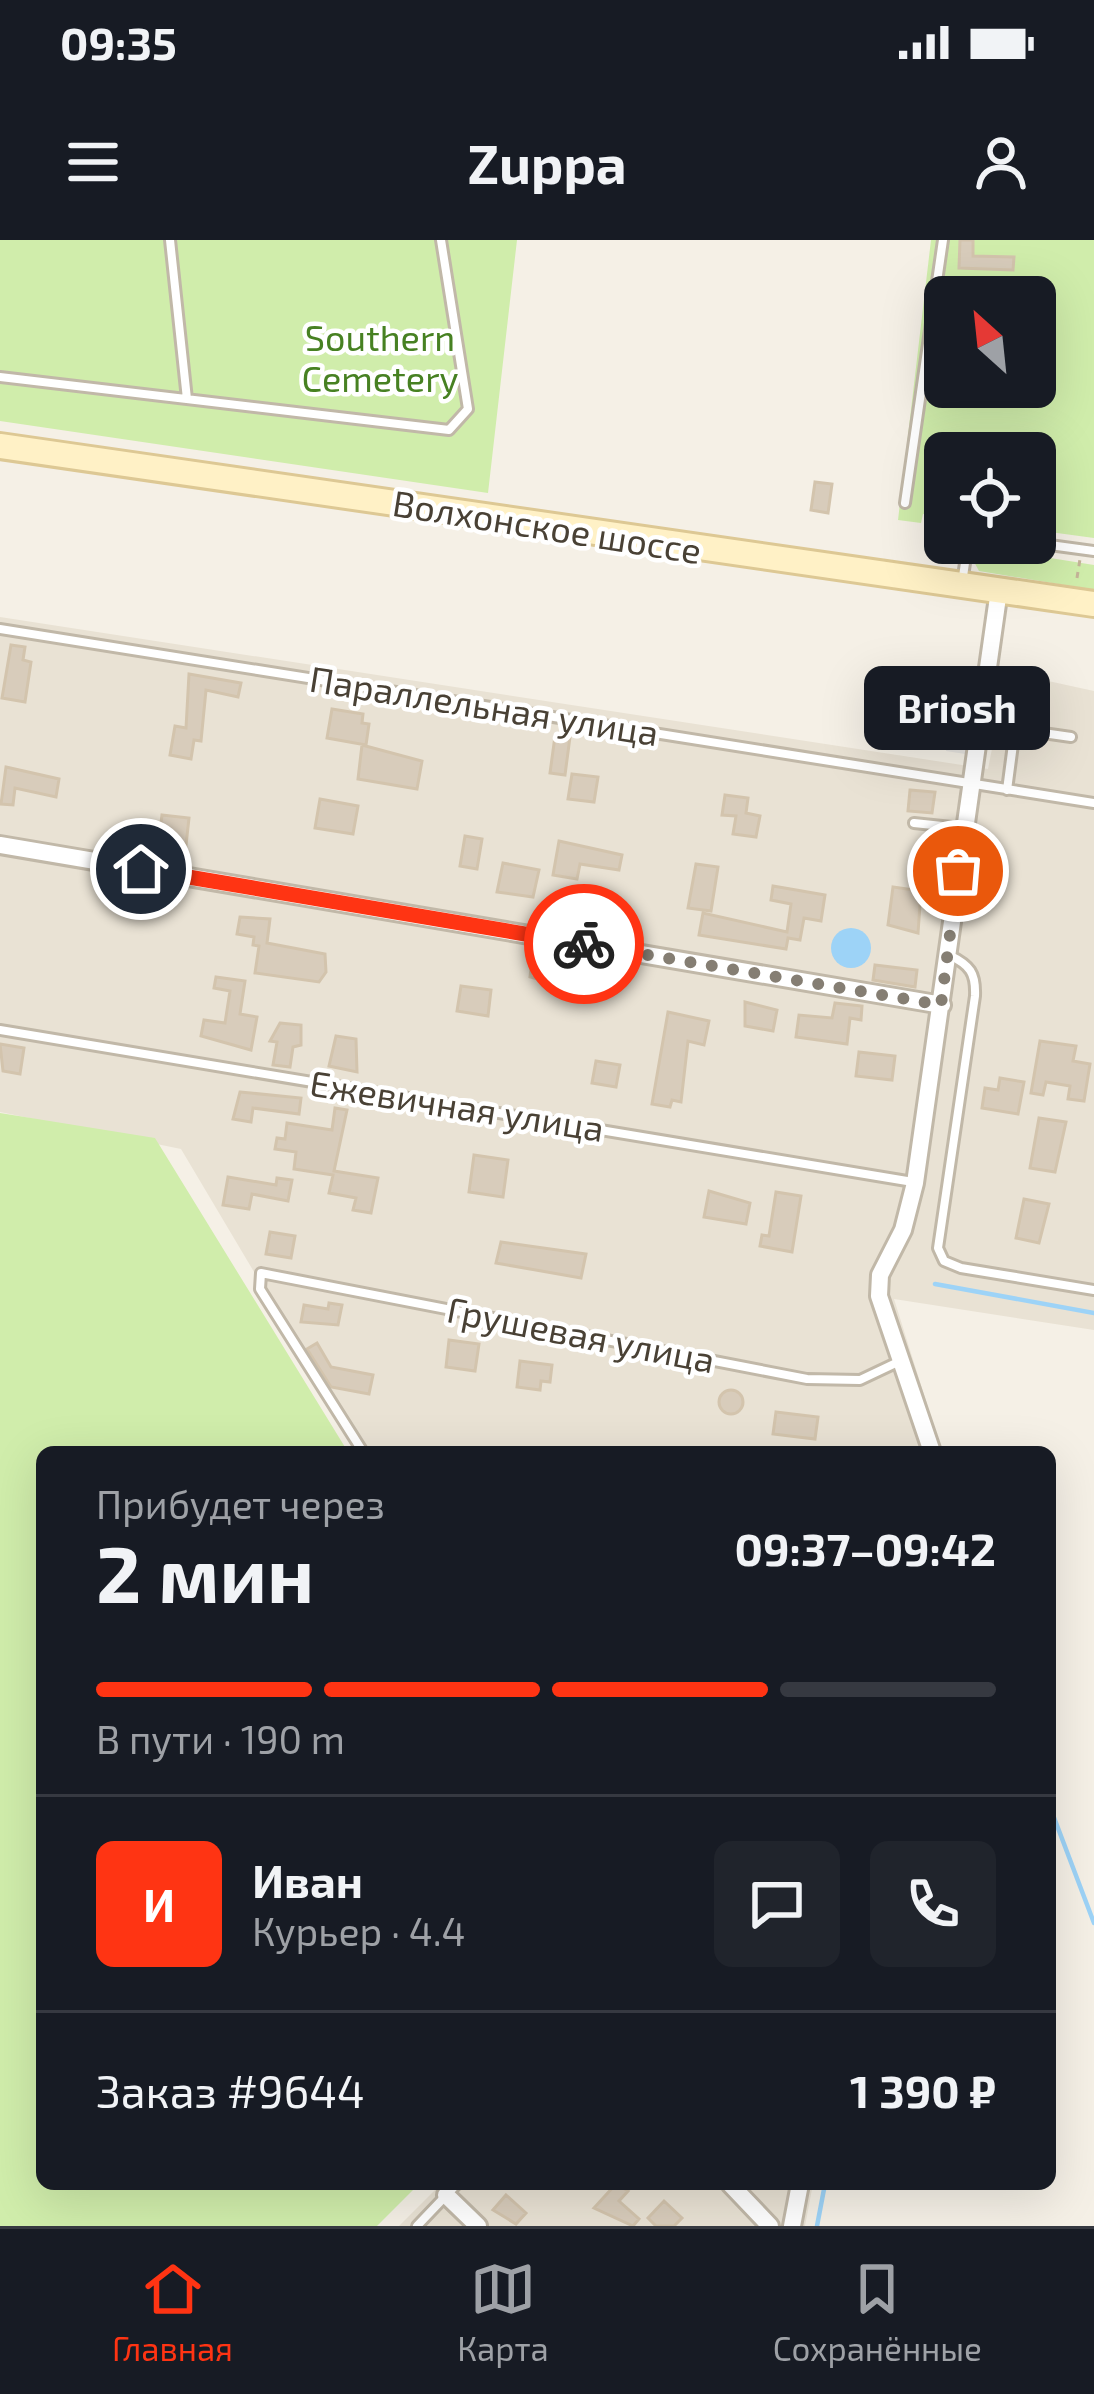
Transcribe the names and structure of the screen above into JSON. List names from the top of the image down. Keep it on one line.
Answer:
{"streets":{"main road":["Волхонское шоссе"],"lane":["Параллельная улица","Ежевичная улица","Грушевая улица"]},"parks":["Southern Cemetery"],"places":["Briosh"],"north":"top left","page":{"status":"09:35","header":"Zuppa","bubble":"Briosh","heading":["2 мин","Прибудет через","09:37–09:42"],"panel":["Иван","Курьер · 4.4","Заказ #9644","1 390 ₽"],"bar":"В пути · 190 m","round":"И","tabs":["Главная","Карта","Сохранённые"]}}
